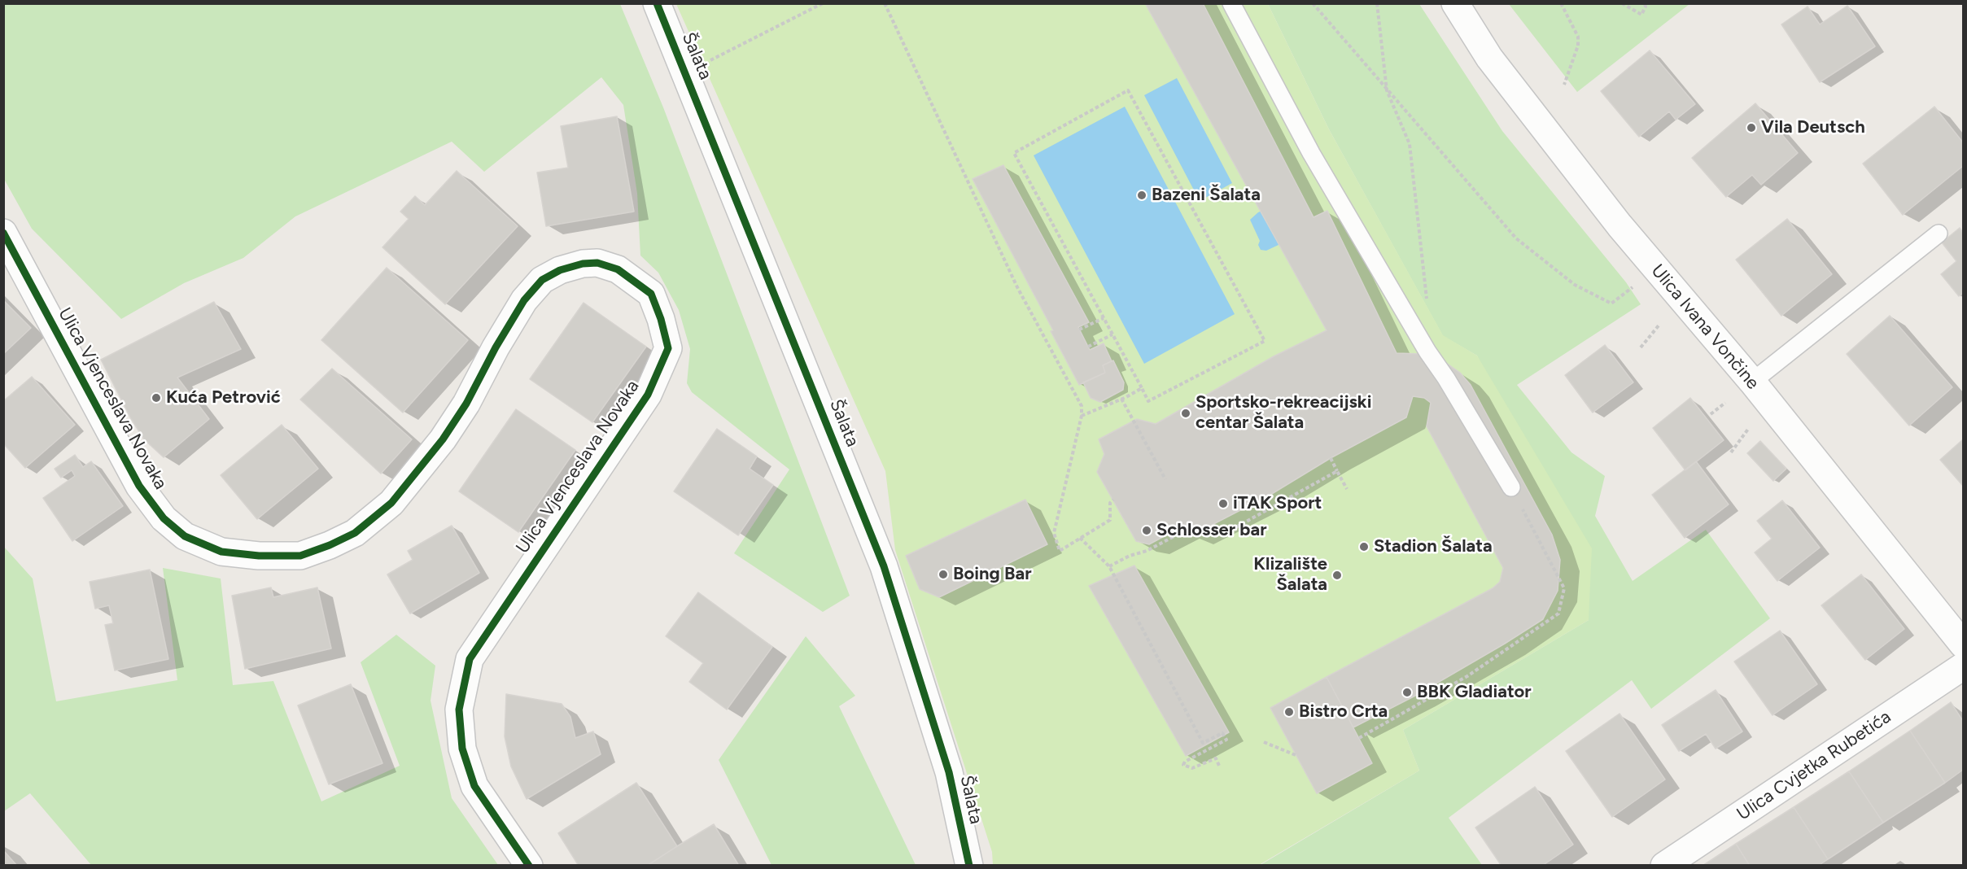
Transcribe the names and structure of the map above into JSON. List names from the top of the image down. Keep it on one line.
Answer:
{"streets":{"street":["Šalata","Ulica Ivana Vončine","Ulica Vjenceslava Novaka","Ulica Cvjetka Rubetića"]},"places":["Vila Deutsch","Bazeni Šalata","Kuća Petrović","Sportsko-rekreacijski centar Šalata","iTAK Sport","Schlosser bar","Stadion Šalata","Boing Bar","Klizalište Šalata","BBK Gladiator","Bistro Crta"]}
